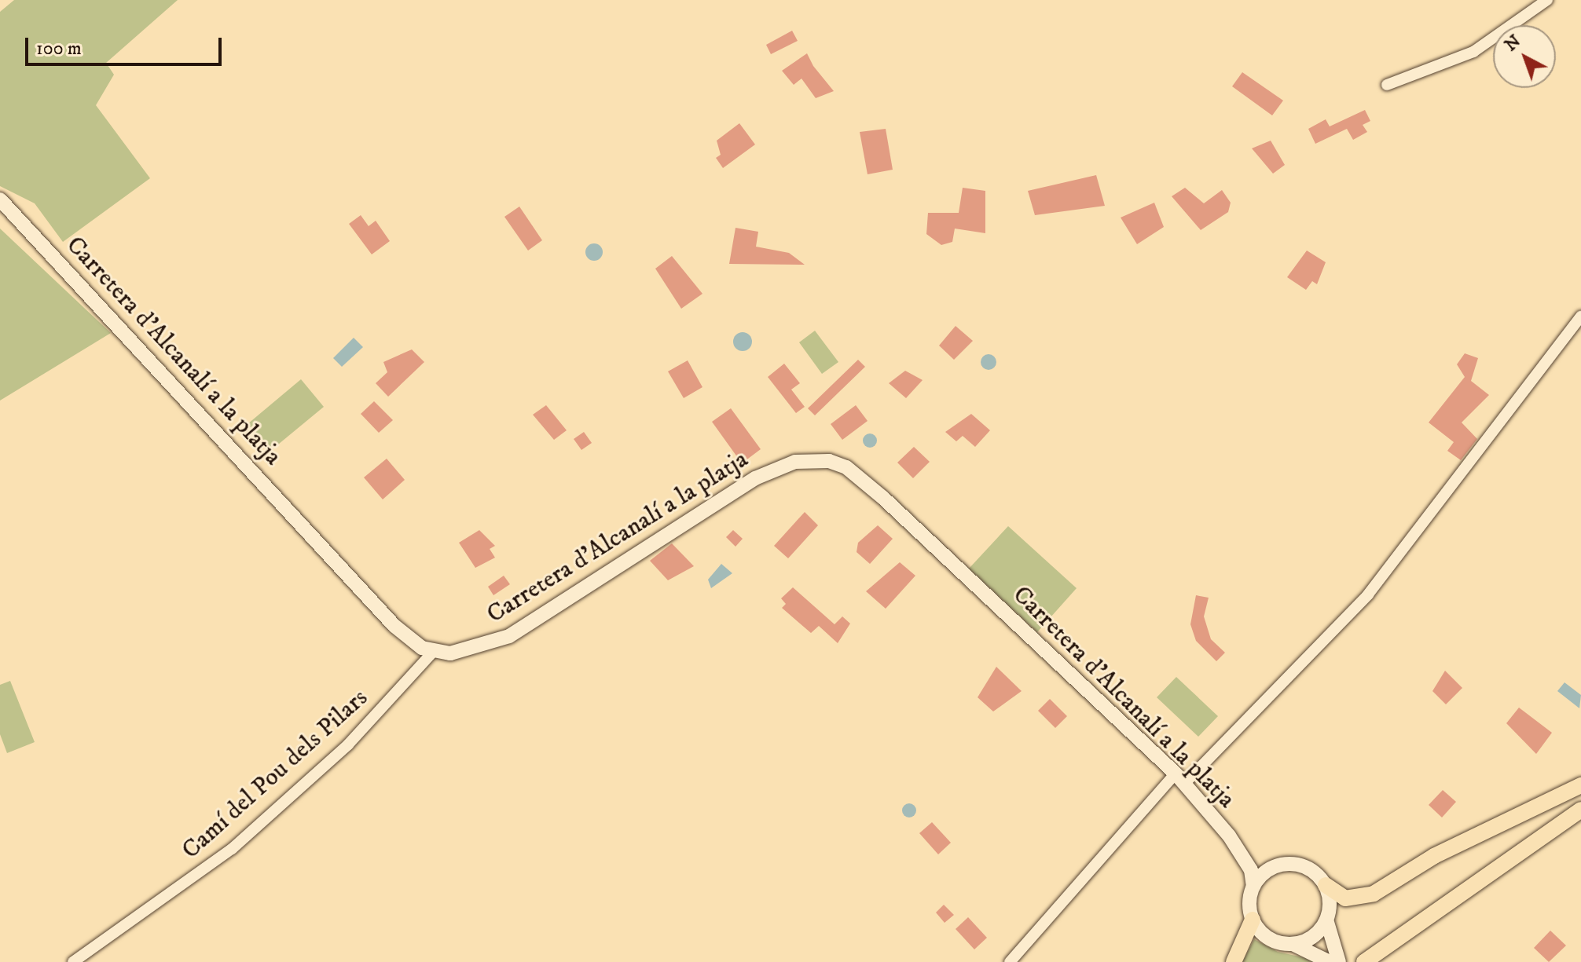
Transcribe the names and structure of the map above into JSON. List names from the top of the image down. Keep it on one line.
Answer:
{"streets":{"main road":["Carretera d'Alcanalí a la platja"],"street":["Camí del Pou dels Pilars"]},"crossings":[["Carretera d'Alcanalí a la platja","Camí del Pou dels Pilars"]],"scale_bar":"100 m","north":"top left"}
